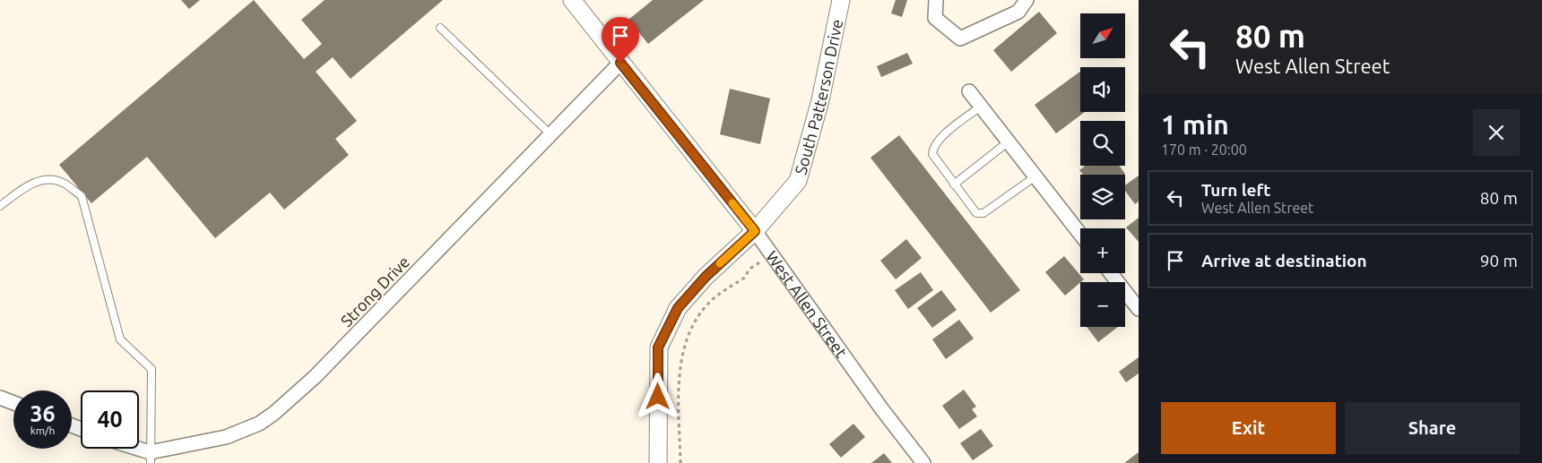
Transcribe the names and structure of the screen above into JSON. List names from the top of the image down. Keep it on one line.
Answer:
{"streets":{"street":["South Patterson Drive","Strong Drive","West Allen Street"]},"crossings":[["South Patterson Drive","West Allen Street"],["Strong Drive","West Allen Street"]],"north":"top right","page":{"turn":["80 m","West Allen Street"],"map_buttons":["+","−"],"heading":["1 min","170 m · 20:00"],"list":[{"name":"Turn left","note":"West Allen Street","value":"80 m"},{"name":"Arrive at destination","value":"90 m"}],"speed":"36 km/h","limit":"40","buttons":["Exit","Share"]}}
